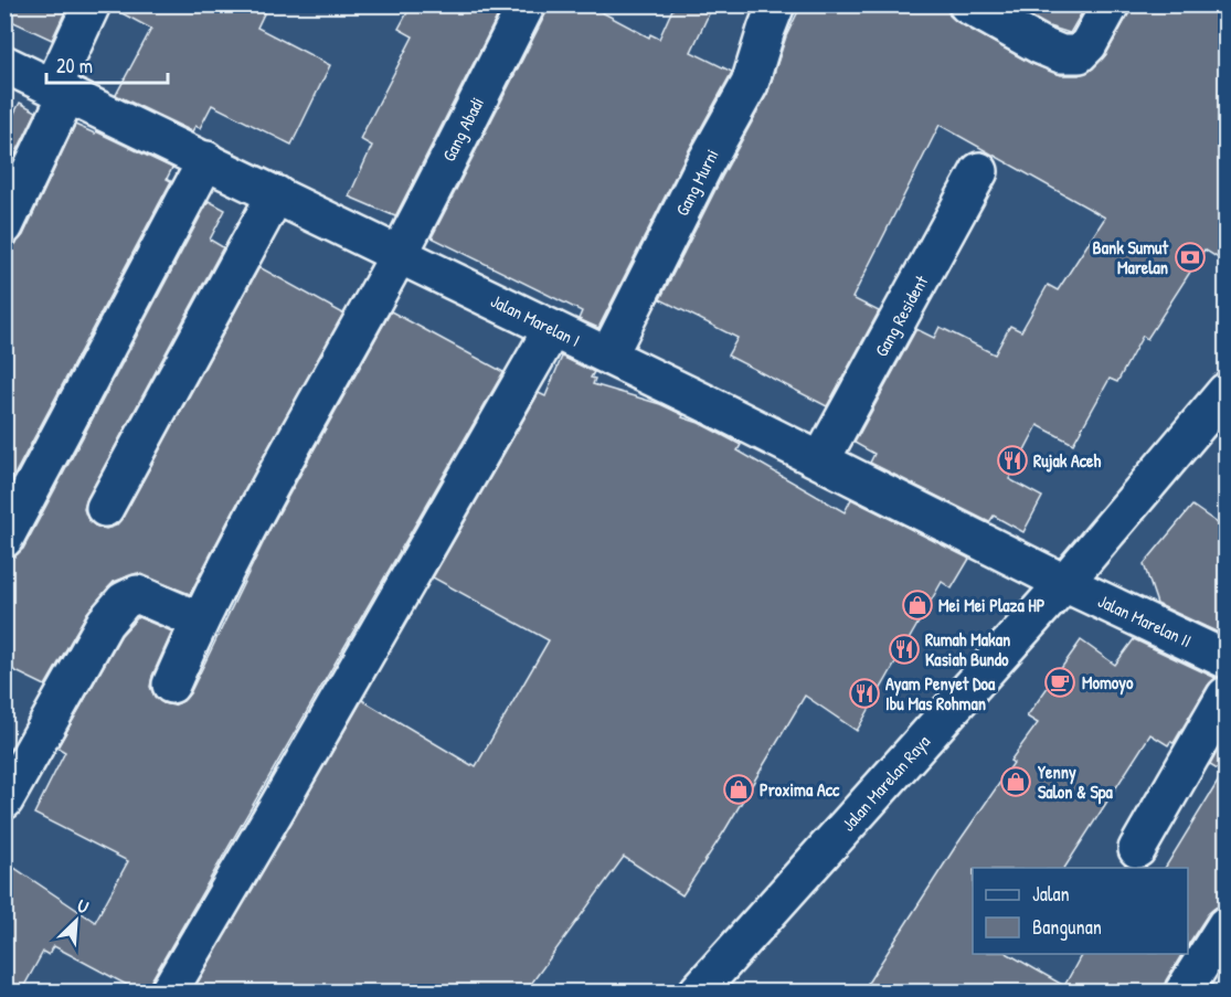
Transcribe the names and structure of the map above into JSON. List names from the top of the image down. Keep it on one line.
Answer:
{"streets":{"street":["Gang Abadi","Gang Murni","Gang Resident","Jalan Marelan I","Jalan Marelan II","Jalan Marelan Raya"]},"crossings":[["Gang Abadi","Jalan Marelan I"],["Gang Murni","Jalan Marelan I"],["Gang Resident","Jalan Marelan I"],["Jalan Marelan I","Jalan Marelan II"],["Jalan Marelan I","Jalan Marelan Raya"],["Jalan Marelan II","Jalan Marelan Raya"]],"places":{"bank":["Bank Sumut Marelan"],"restaurant":["Rujak Aceh","Rumah Makan Kasiah Bundo","Ayam Penyet Doa Ibu Mas Rohman"],"shop":["Mei Mei Plaza HP","Yenny Salon & Spa","Proxima Acc"],"cafe":["Momoyo"]},"legend":["Jalan","Bangunan"],"scale_bar":"20 m","north":"top right"}
